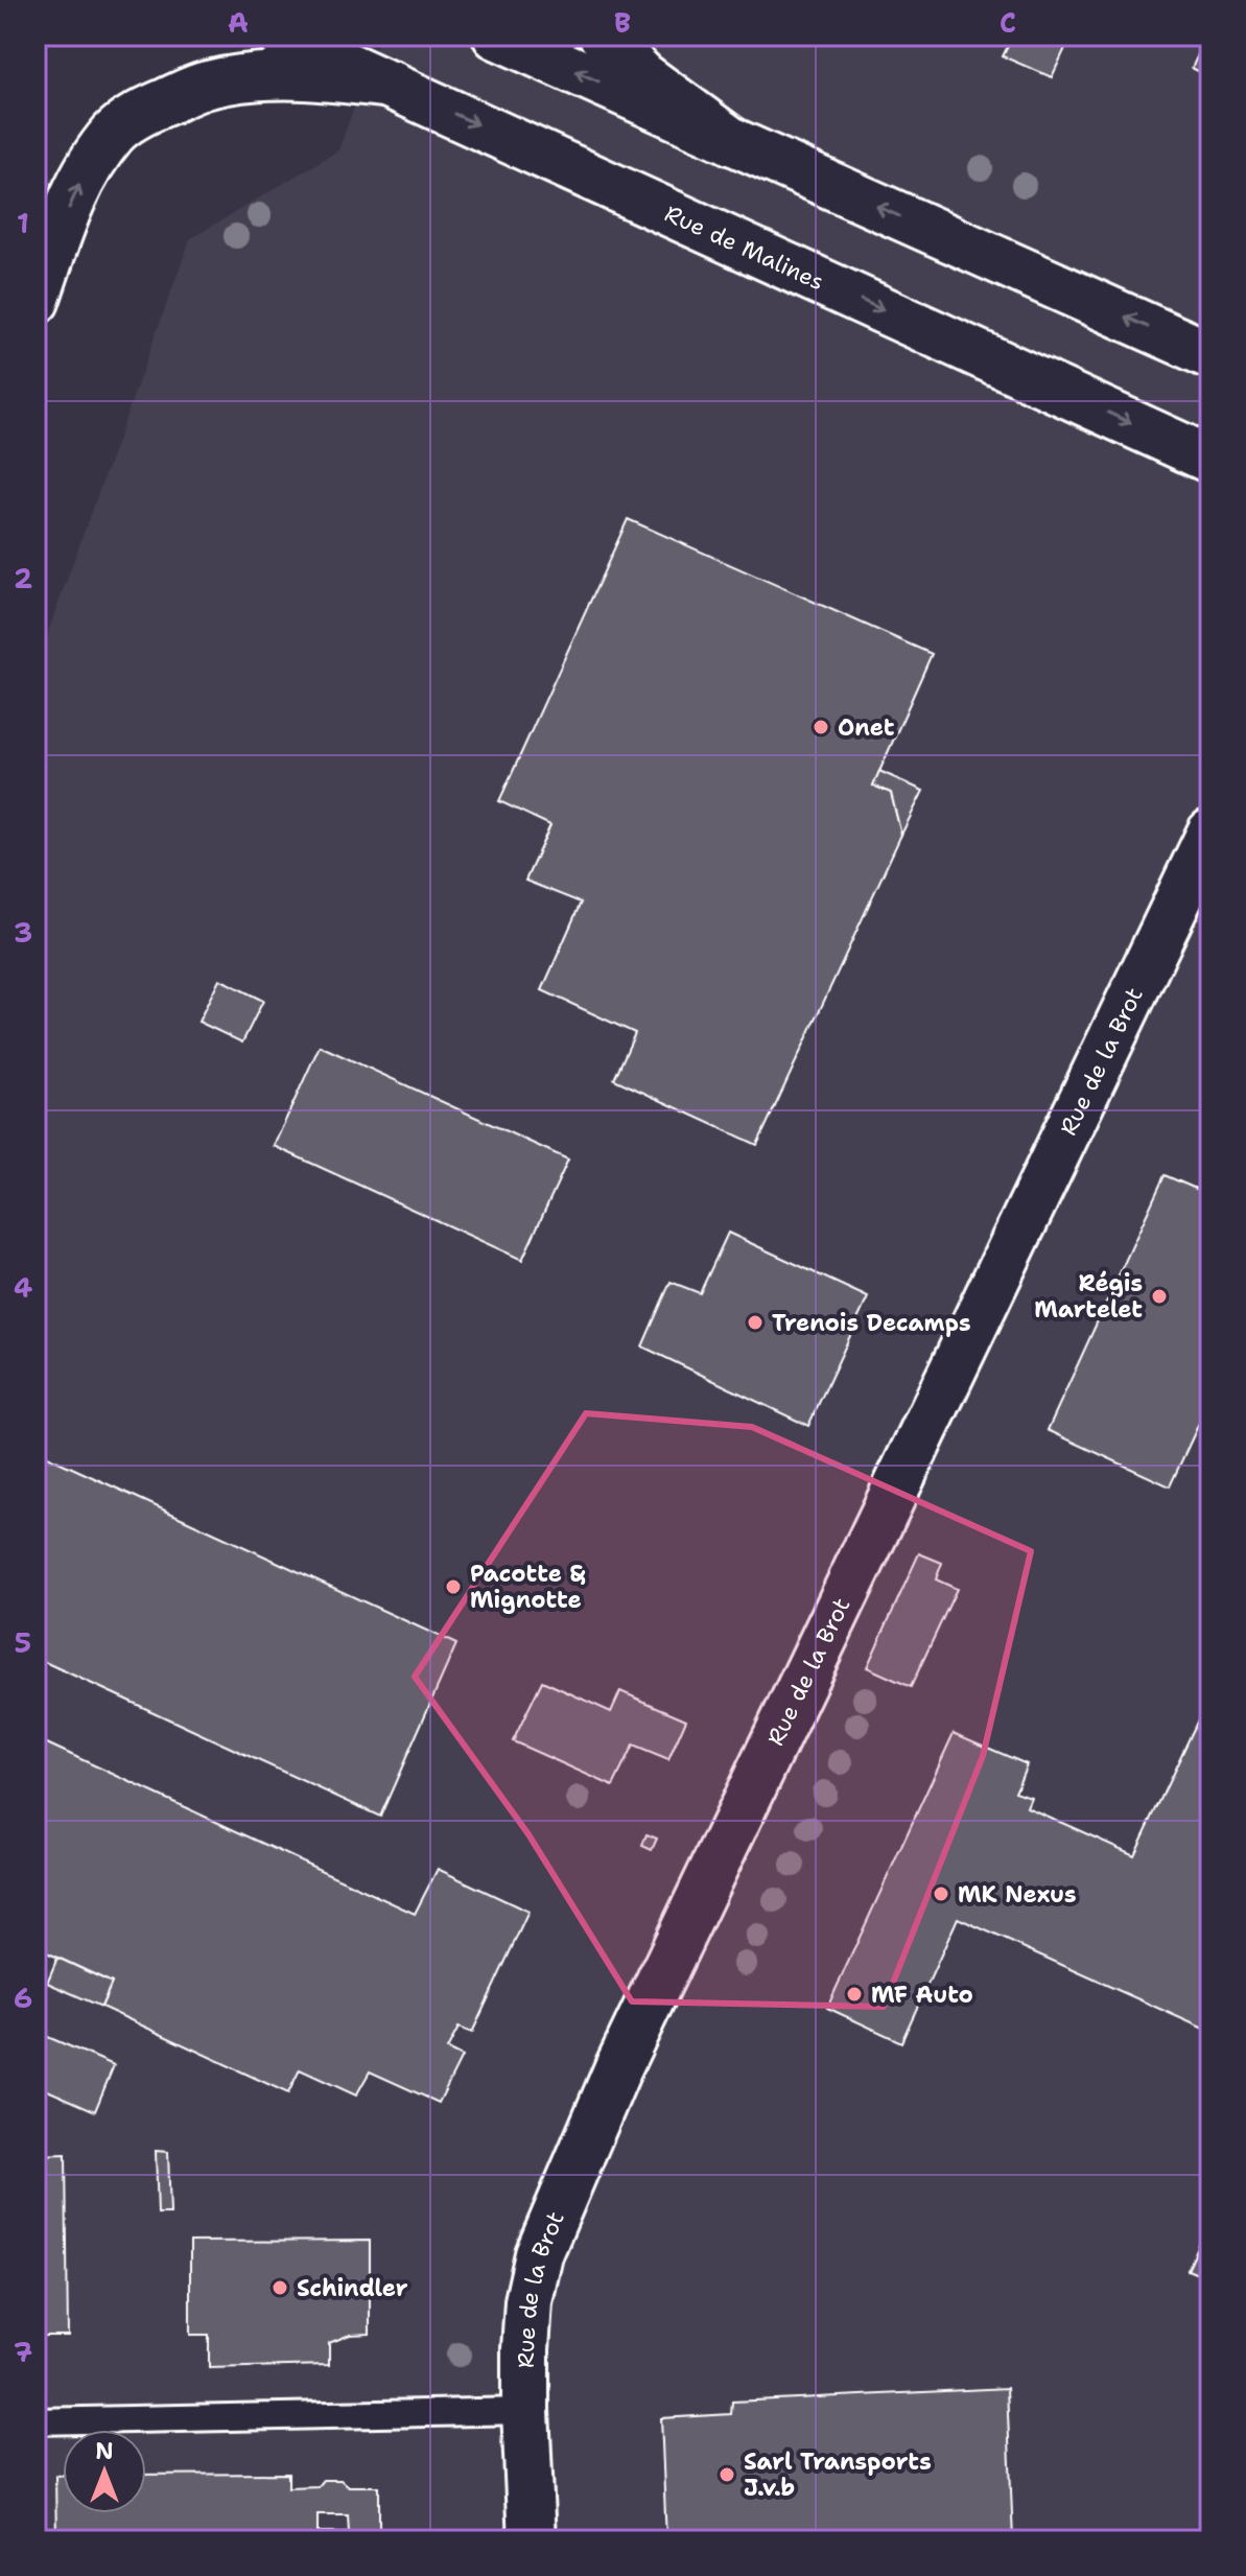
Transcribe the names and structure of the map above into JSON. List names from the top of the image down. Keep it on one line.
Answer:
{"streets":{"main road":["Rue de Malines","Rue de la Brot"]},"places":["Onet","Régis Martelet","Trenois Decamps","Pacotte & Mignotte","MK Nexus","MF Auto","Schindler","Sarl Transports J.v.b"],"north":"top","grid":{"columns":["A","B","C"],"rows":["1","2","3","4","5","6","7"]}}
